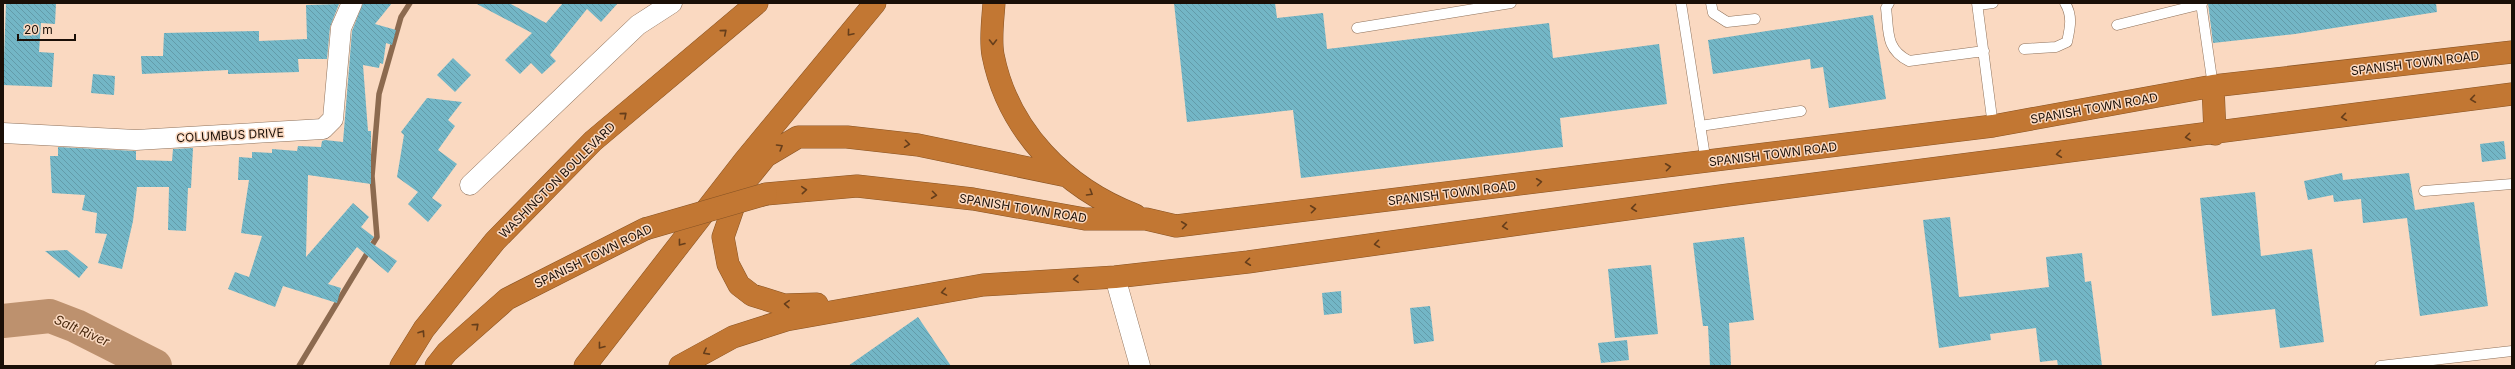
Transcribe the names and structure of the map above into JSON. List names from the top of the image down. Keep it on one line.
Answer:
{"streets":{"highway":["SPANISH TOWN ROAD","WASHINGTON BOULEVARD"],"street":["COLUMBUS DRIVE"]},"water":["Salt River"],"scale_bar":"20 m"}
